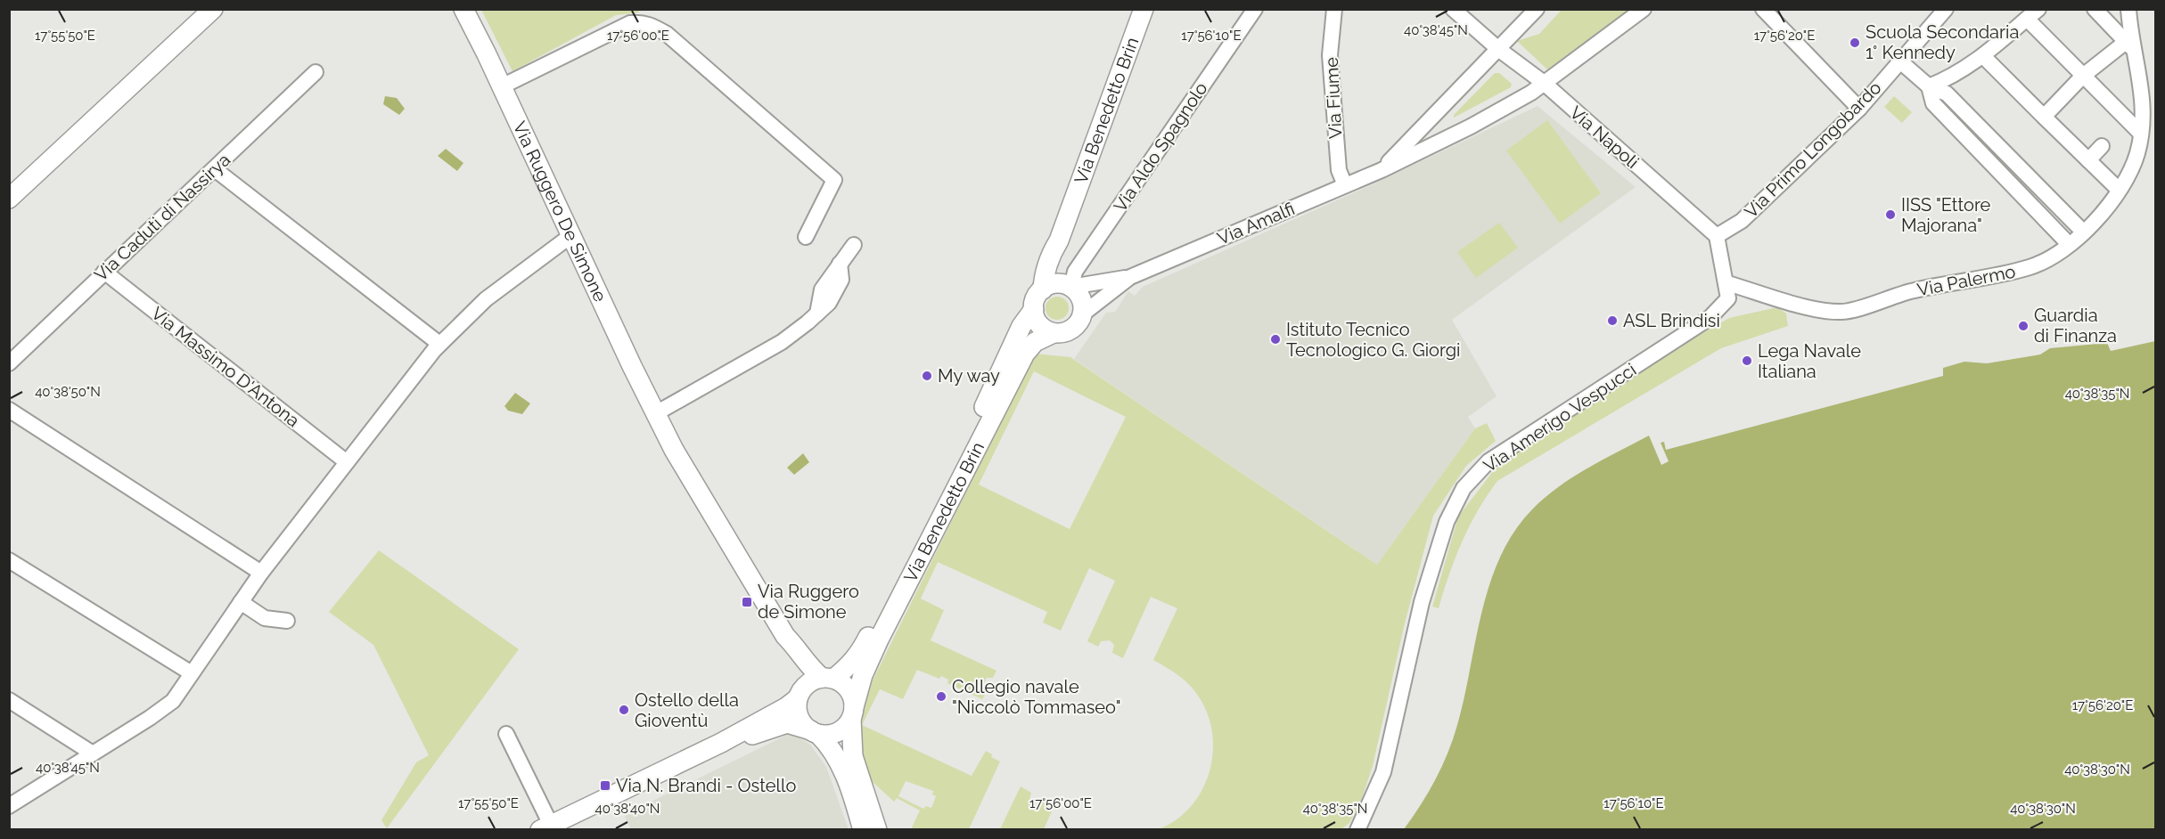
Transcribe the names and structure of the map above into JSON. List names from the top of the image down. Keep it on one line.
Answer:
{"streets":{"street":["Via Fiume","Via Benedetto Brin","Via Napoli","Via Aldo Spagnolo","Via Primo Longobardo","Via Ruggero De Simone","Via Caduti di Nassirya","Via Amalfi","Via Palermo","Via Massimo D'Antona","Via Amerigo Vespucci"]},"crossings":[["Via Fiume","Via Amalfi"],["Via Benedetto Brin","Via Aldo Spagnolo"],["Via Benedetto Brin","Via Ruggero De Simone"],["Via Benedetto Brin","Via Amalfi"],["Via Napoli","Via Primo Longobardo"],["Via Napoli","Via Amalfi"],["Via Aldo Spagnolo","Via Amalfi"],["Via Caduti di Nassirya","Via Massimo D'Antona"],["Via Palermo","Via Amerigo Vespucci"]],"places":{"other":["Scuola Secondaria 1° Kennedy","IISS \"Ettore Majorana\"","ASL Brindisi","Guardia di Finanza","Istituto Tecnico Tecnologico G. Giorgi","Lega Navale Italiana","My way","Collegio navale \"Niccolò Tommaseo\"","Ostello della Gioventù"],"transit":["Via Ruggero de Simone","Via N. Brandi - Ostello"]},"coordinates":["40°38'45\"N","17°55'50\"E","17°56'00\"E","17°56'10\"E","17°56'20\"E","40°38'50\"N","40°38'35\"N","40°38'30\"N","40°38'40\"N"]}
